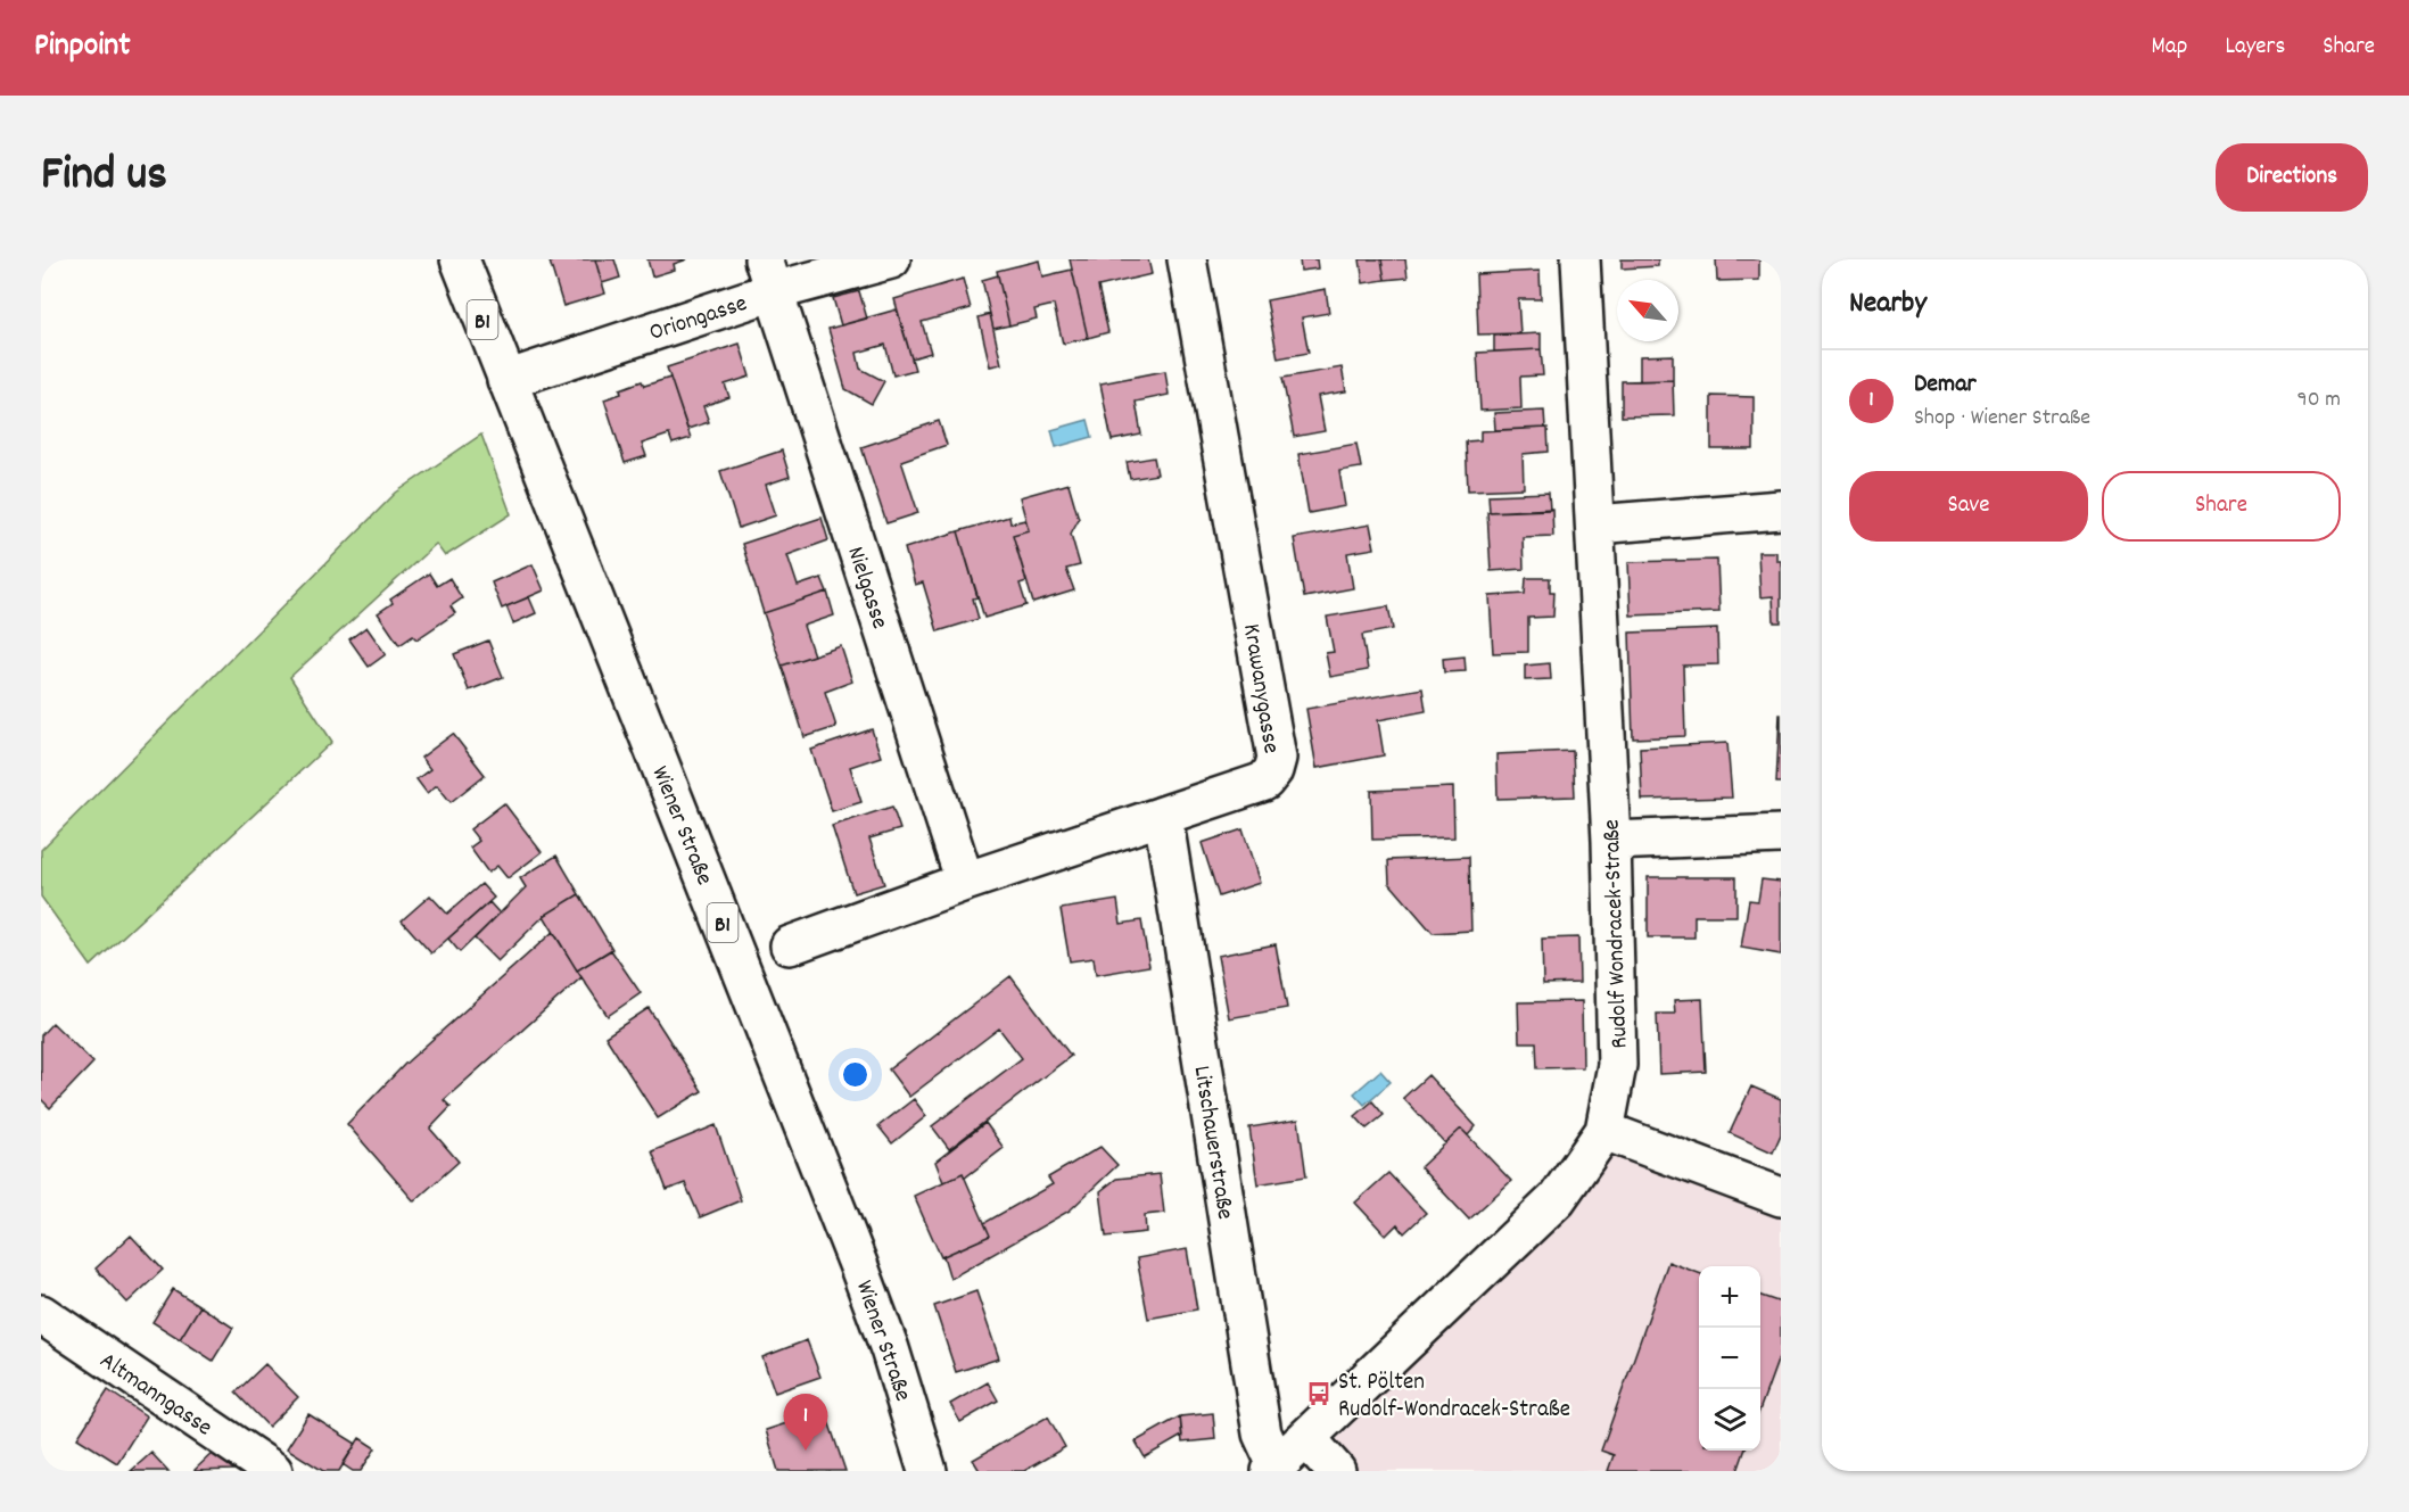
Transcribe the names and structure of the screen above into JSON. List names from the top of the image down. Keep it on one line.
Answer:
{"streets":{"street":["Oriongasse","B1","Nielgasse","Krawanygasse","Wiener Straße","Rudolf Wondracek-Straße","Litschauerstraße","Altmanngasse"]},"crossings":[["Oriongasse","Nielgasse"],["Oriongasse","Wiener Straße"],["Nielgasse","Krawanygasse"],["Krawanygasse","Litschauerstraße"],["Rudolf Wondracek-Straße","Litschauerstraße"]],"places":{"bus stop":["St. Pölten Rudolf-Wondracek-Straße"]},"north":"top left","page":{"header":"Pinpoint","nav":["Map","Layers","Share"],"title":"Find us","buttons":["Directions",["Save","Share"]],"heading":"Nearby","list":[{"mark":"1","name":"Demar","note":"Shop · Wiener Straße","value":"90 m"}],"map_buttons":["+","−"],"pins":"1"}}
